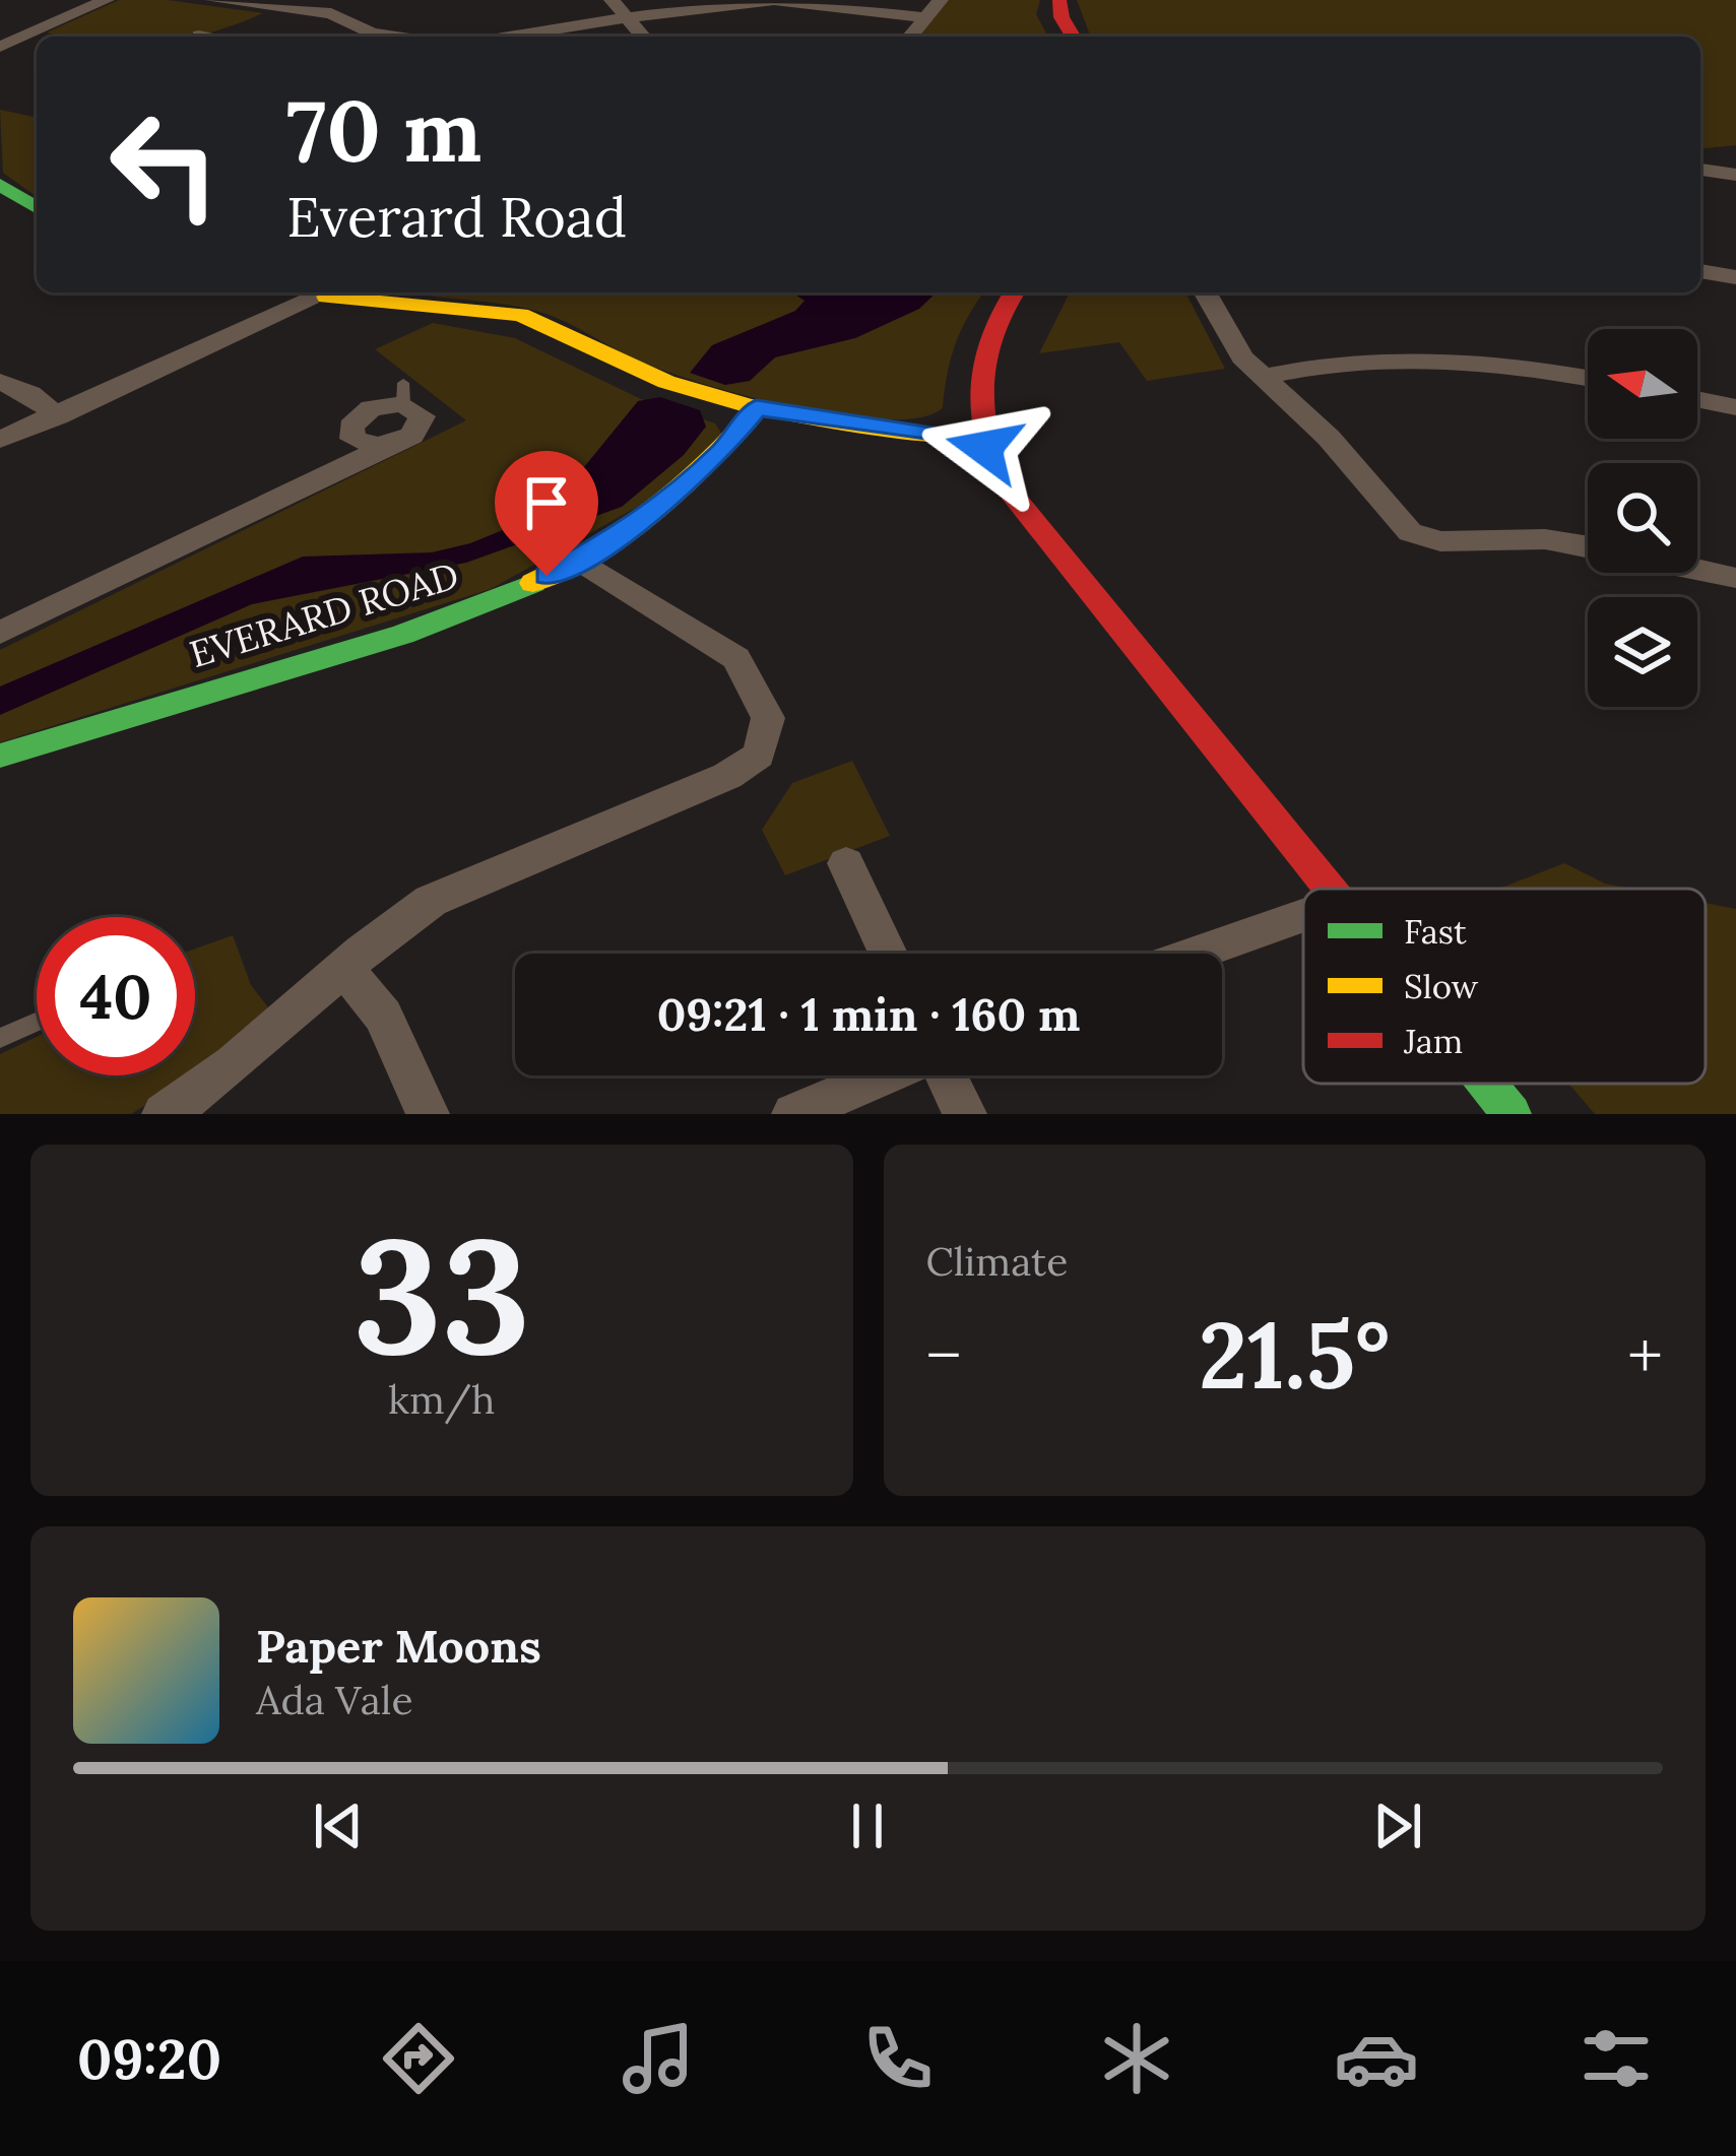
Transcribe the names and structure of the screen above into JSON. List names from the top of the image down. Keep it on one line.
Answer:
{"streets":{"street":["EVERARD ROAD"]},"legend":["Fast","Slow","Jam"],"north":"left","page":{"turn":["70 m","Everard Road"],"limit":"40","trip":"09:21 · 1 min · 160 m","tile":[["33","km/h"],"Climate"],"heat":["−","21.5°","+"],"song":["Paper Moons","Ada Vale"],"tabs":"09:20"}}
